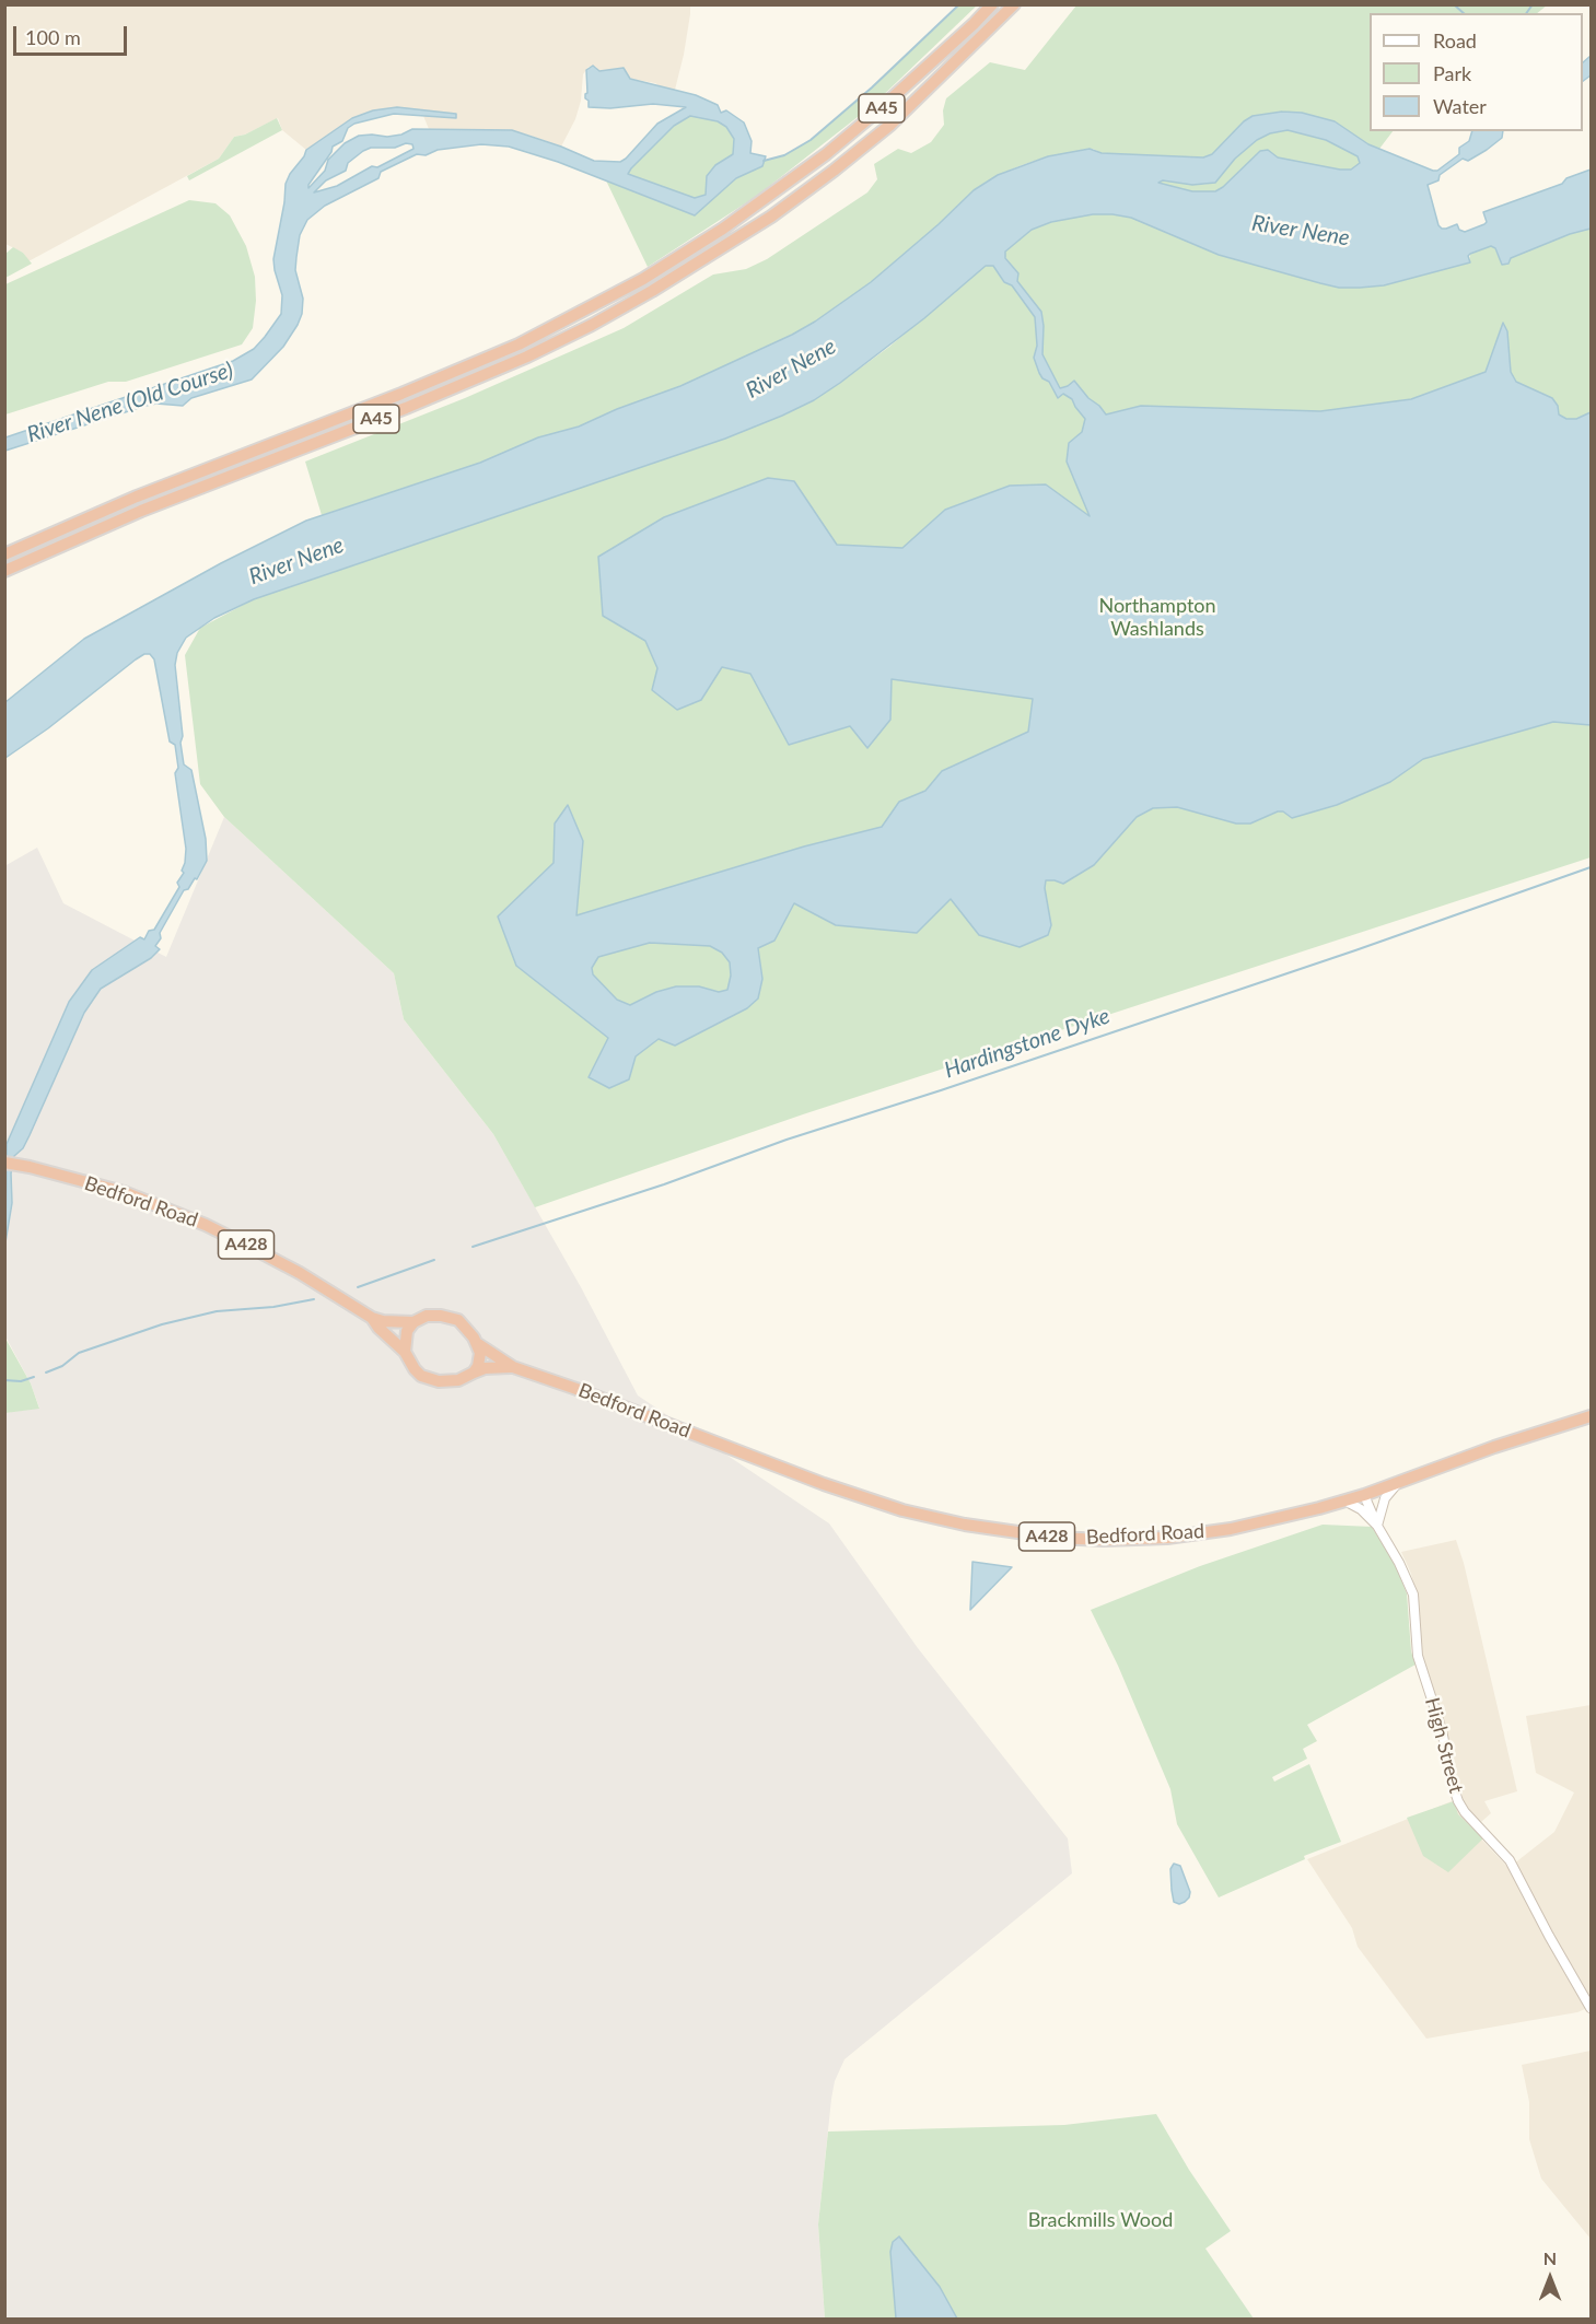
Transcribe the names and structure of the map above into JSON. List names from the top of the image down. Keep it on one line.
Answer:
{"streets":{"highway":["A45","Bedford Road","A428"],"street":["High Street"]},"crossings":[["Bedford Road","High Street"]],"water":["River Nene","River Nene (Old Course)","Hardingstone Dyke"],"parks":["Northampton Washlands","Brackmills Wood"],"legend":["Road","Park","Water"],"scale_bar":"100 m","north":"top"}
